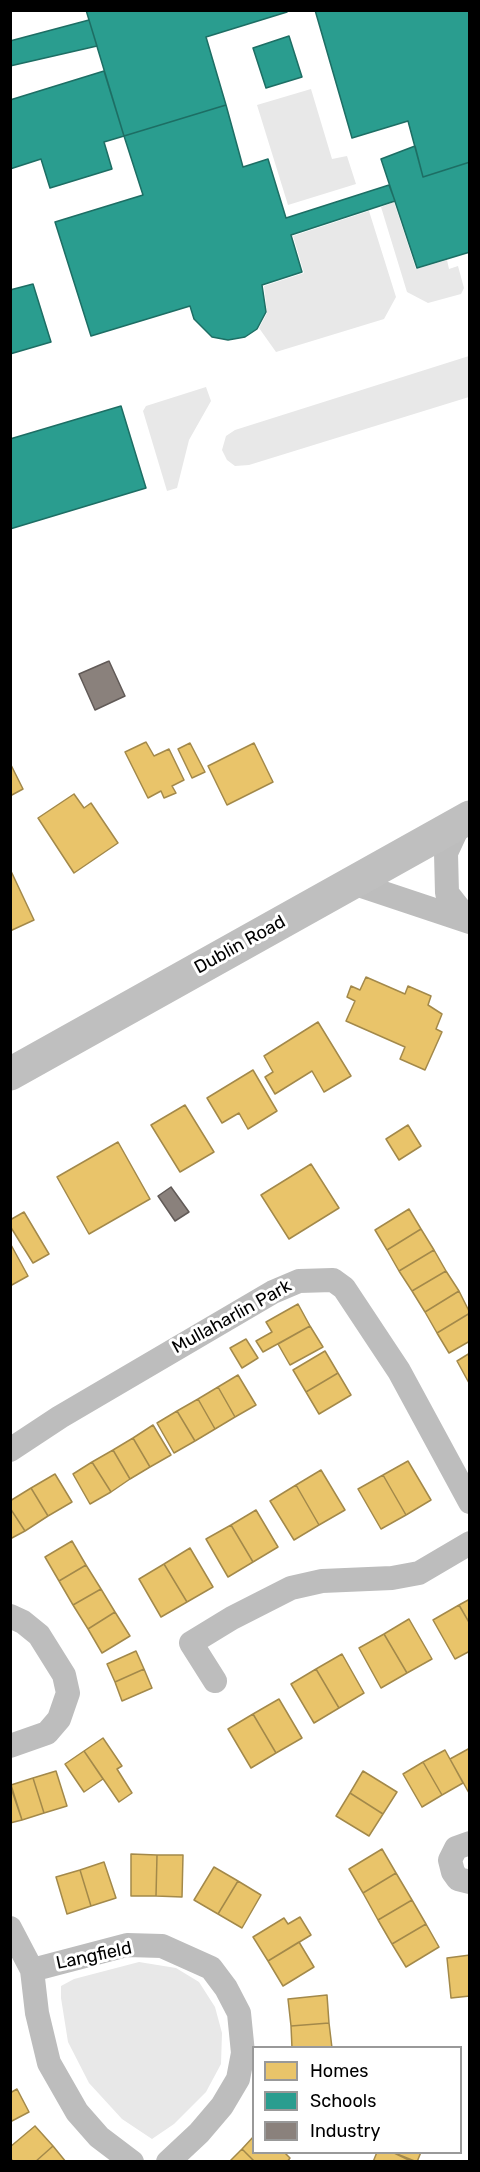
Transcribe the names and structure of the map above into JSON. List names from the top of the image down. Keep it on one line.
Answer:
{"streets":{"main road":["Dublin Road"],"street":["Mullaharlin Park","Langfield"]},"legend":["Homes","Schools","Industry"]}
